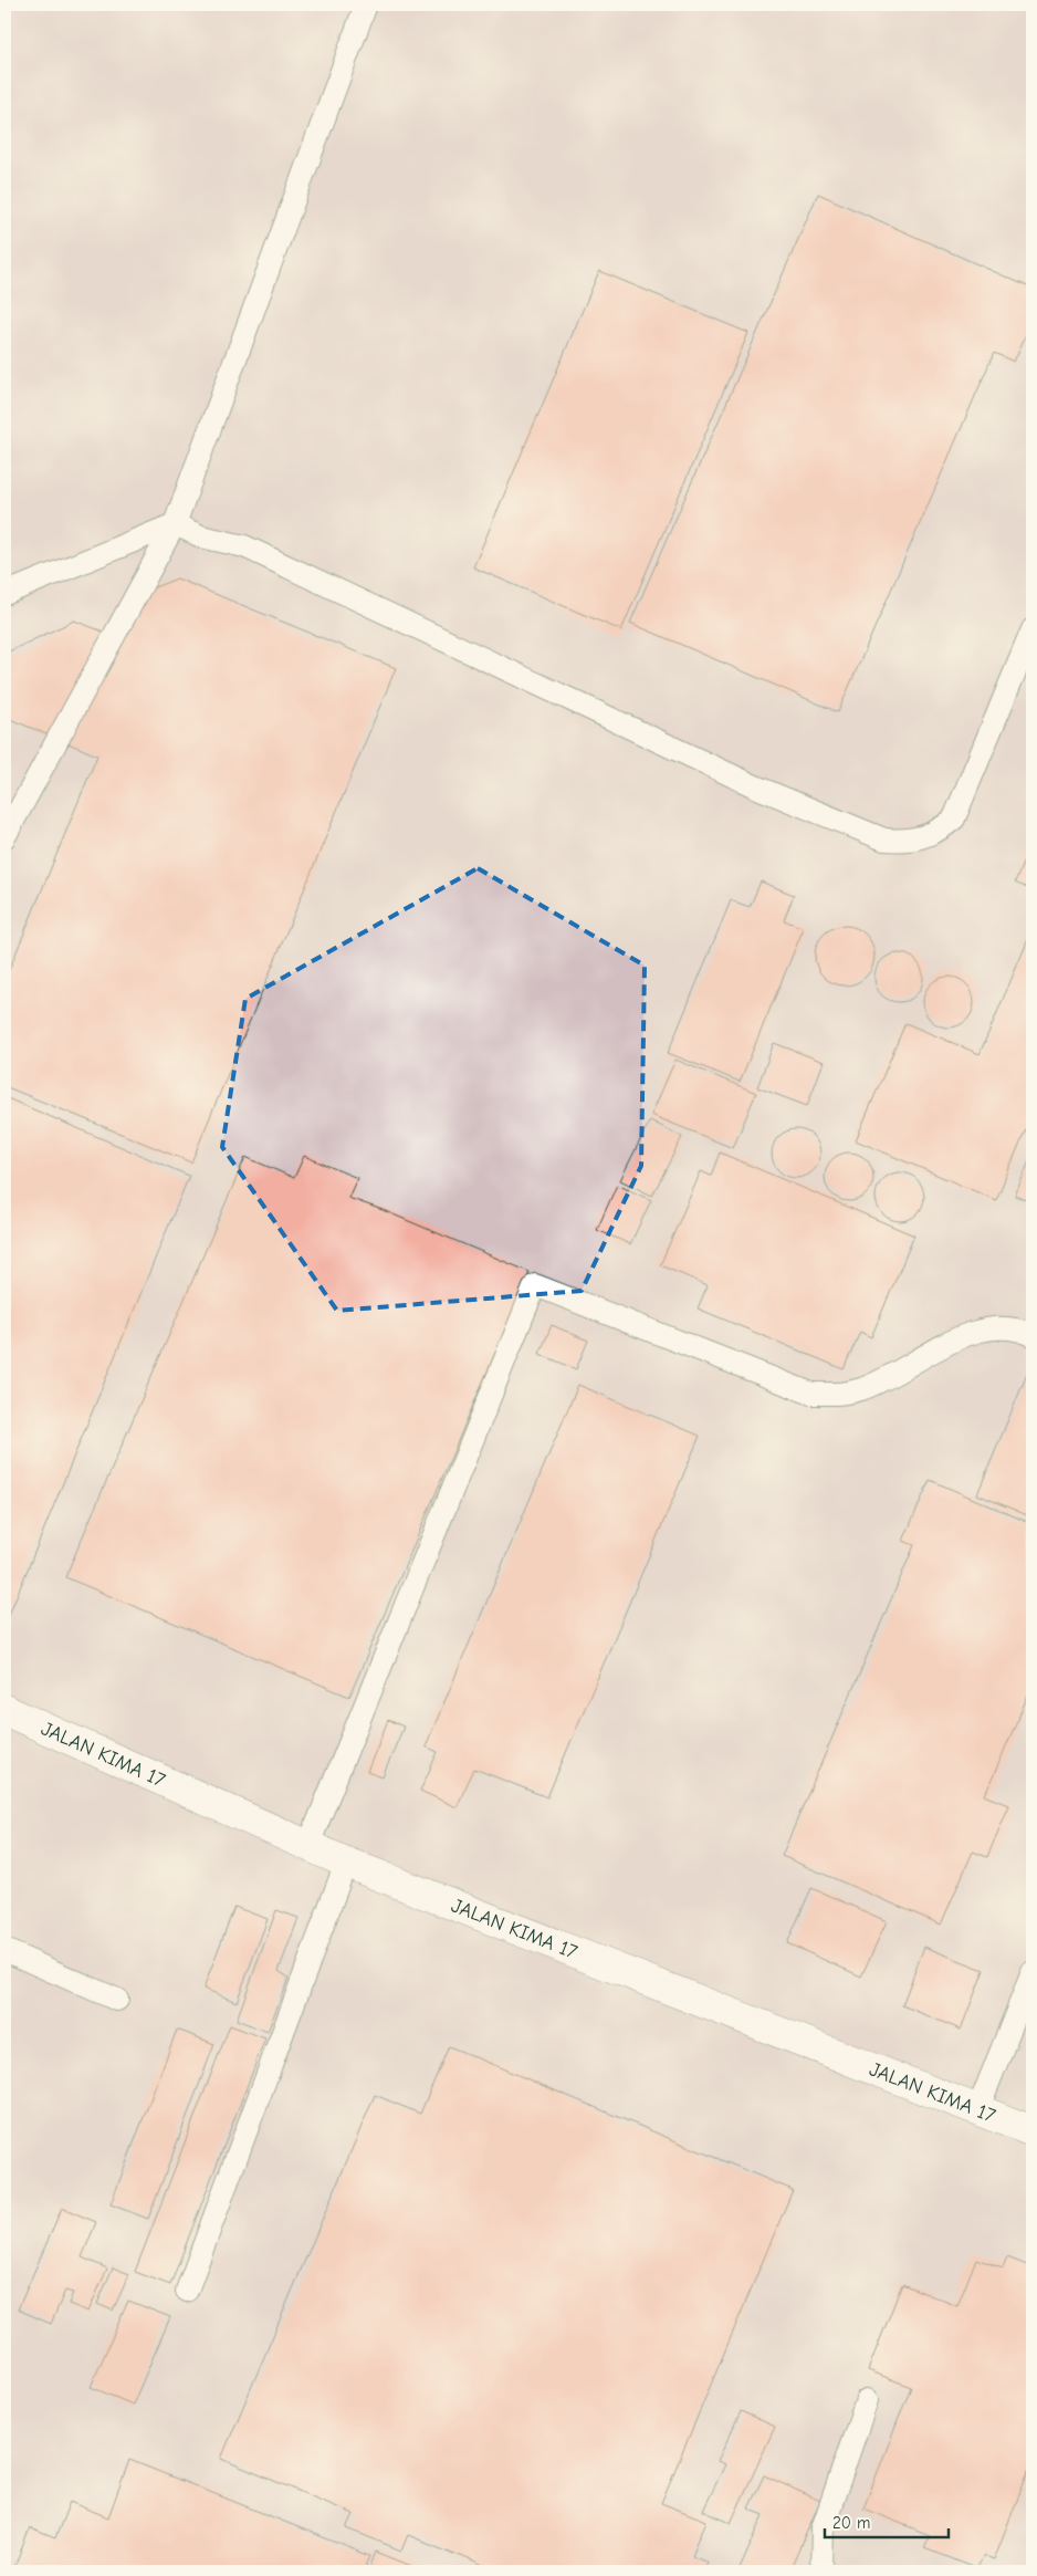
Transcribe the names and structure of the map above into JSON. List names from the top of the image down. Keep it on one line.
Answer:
{"streets":{"street":["JALAN KIMA 17"]},"scale_bar":"20 m"}
